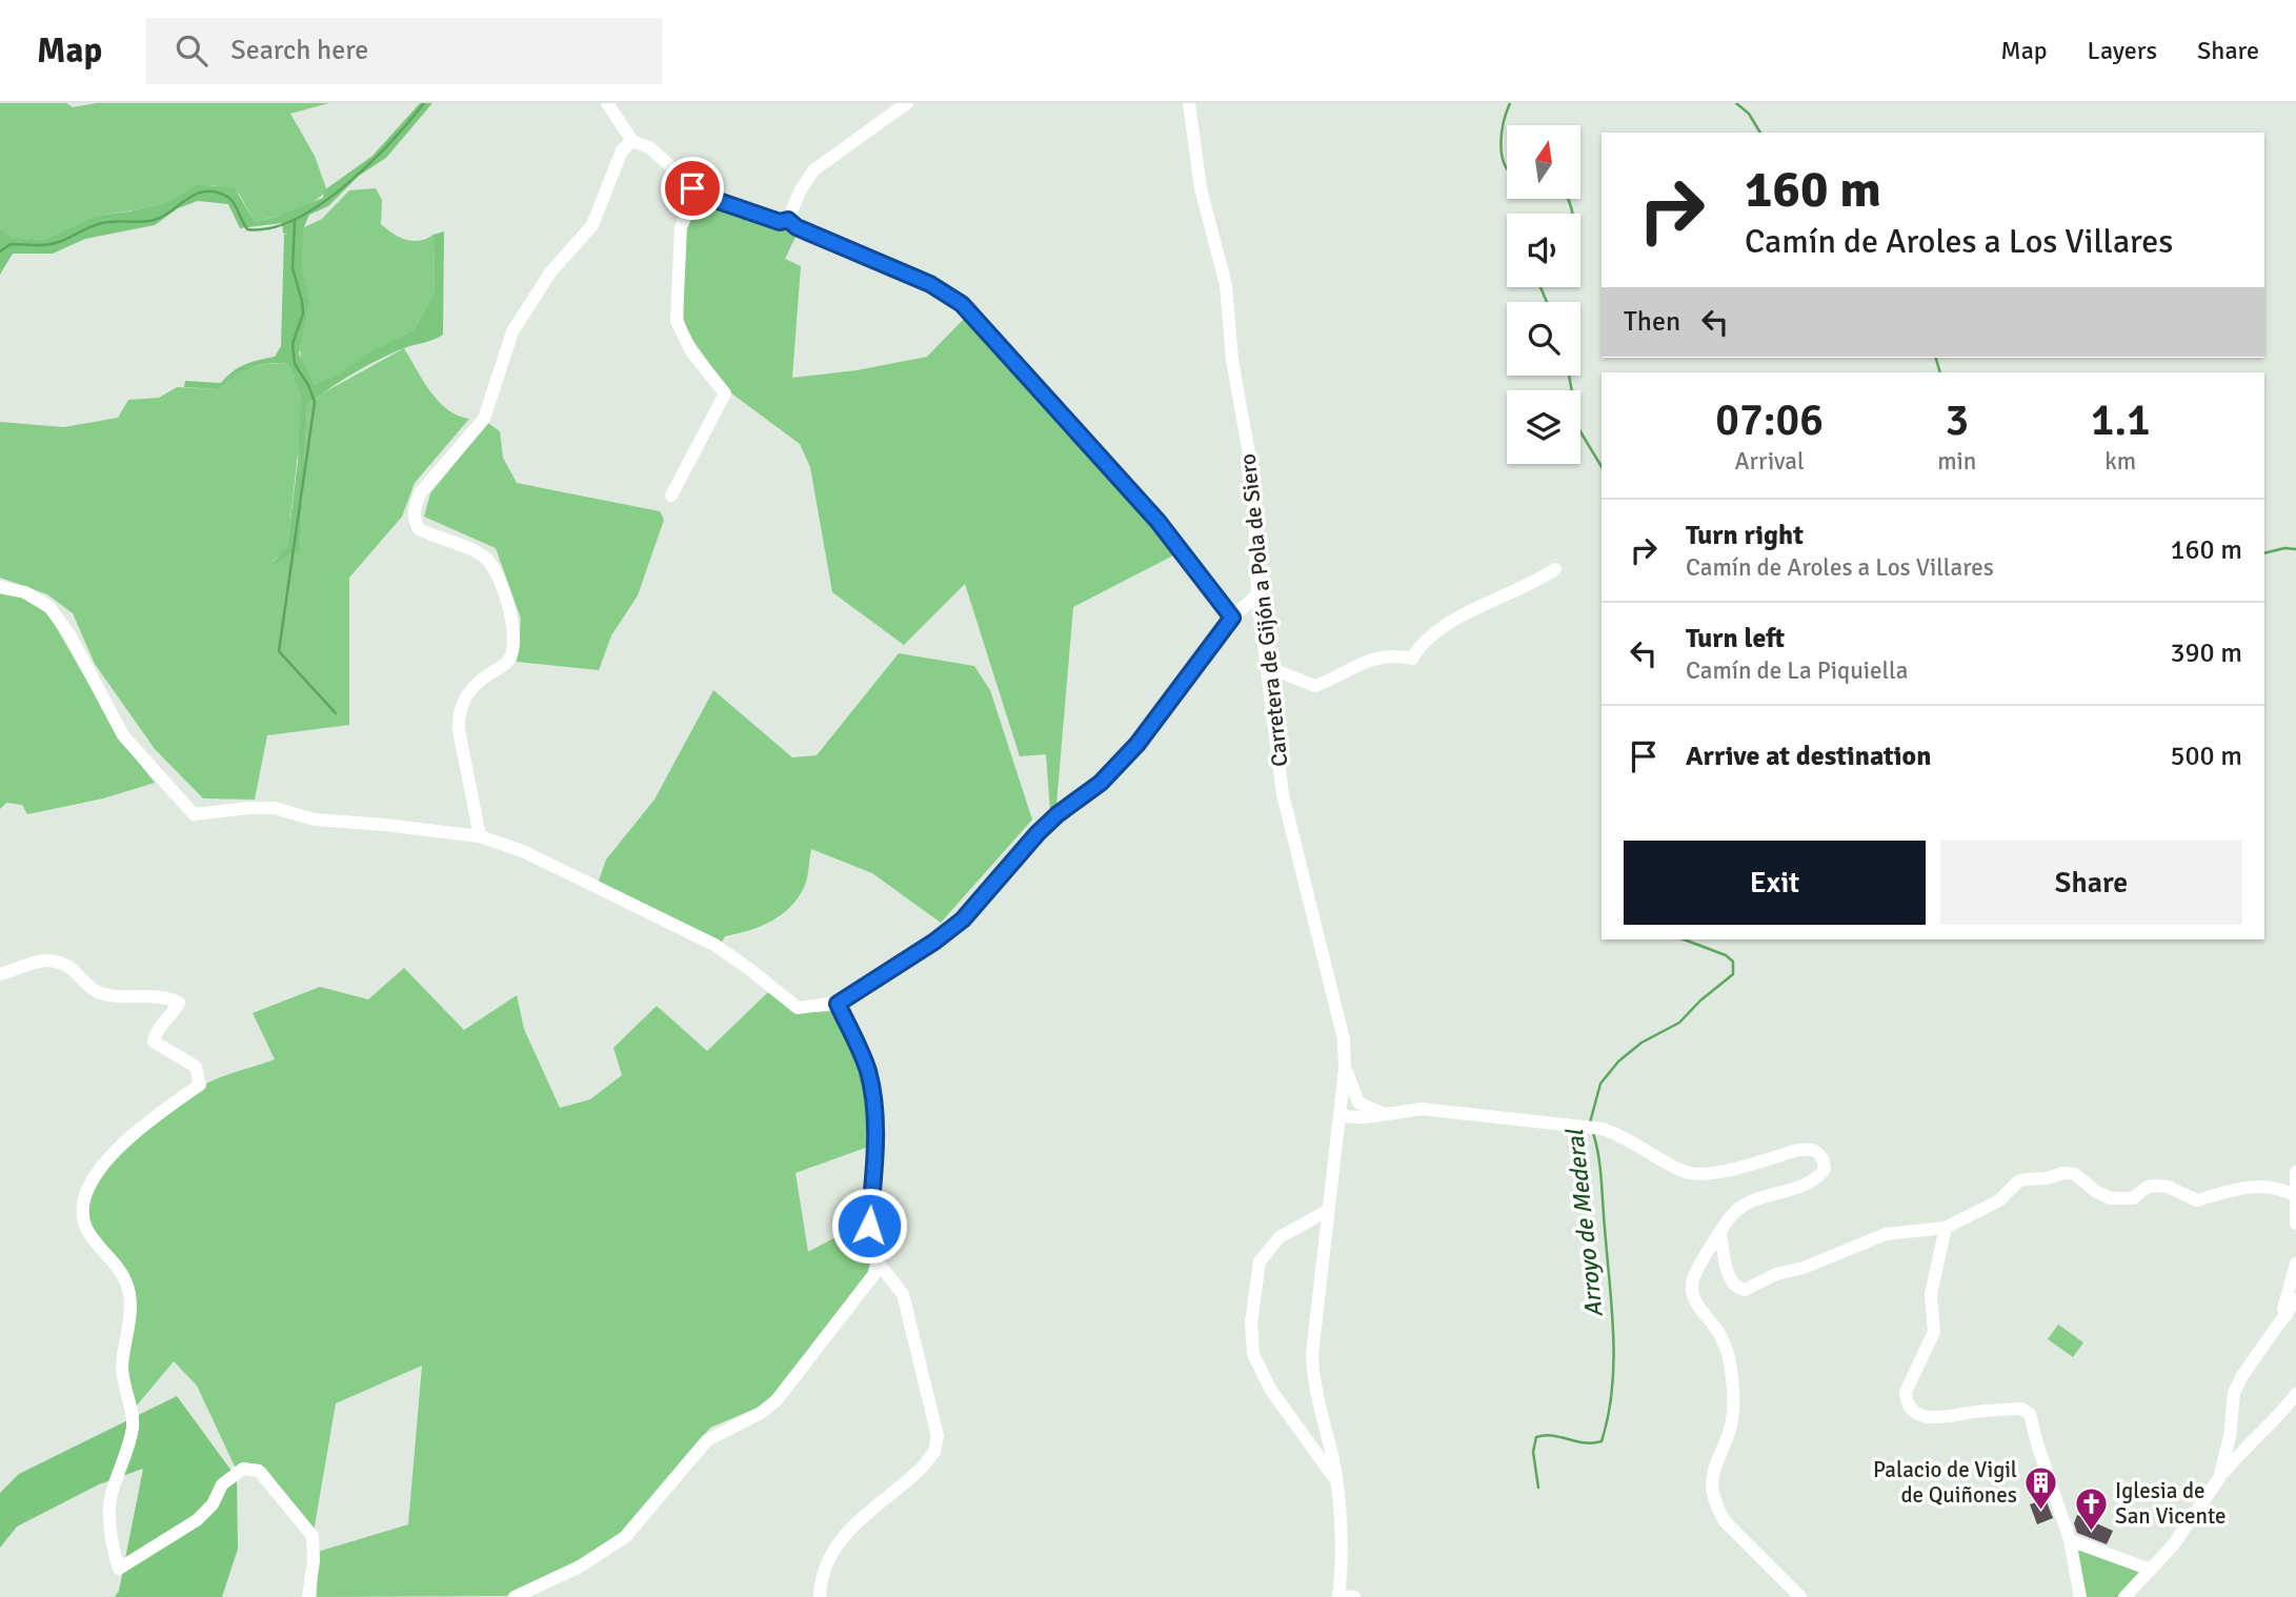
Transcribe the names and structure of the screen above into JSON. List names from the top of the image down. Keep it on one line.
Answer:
{"streets":{"street":["Carretera de Gijón a Pola de Siero"]},"water":["Arroyo de Mederal"],"places":{"building":["Palacio de Vigil de Quiñones"],"church":["Iglesia de San Vicente"]},"north":"top","page":{"header":"Map","search":"Search here","nav":["Map","Layers","Share"],"turn":["160 m","Camín de Aroles a Los Villares"],"then":"Then","eta":["07:06","Arrival","3","min","1.1","km"],"list":[{"name":"Turn right","note":"Camín de Aroles a Los Villares","value":"160 m"},{"name":"Turn left","note":"Camín de La Piquiella","value":"390 m"},{"name":"Arrive at destination","value":"500 m"}],"buttons":["Exit","Share"]}}
